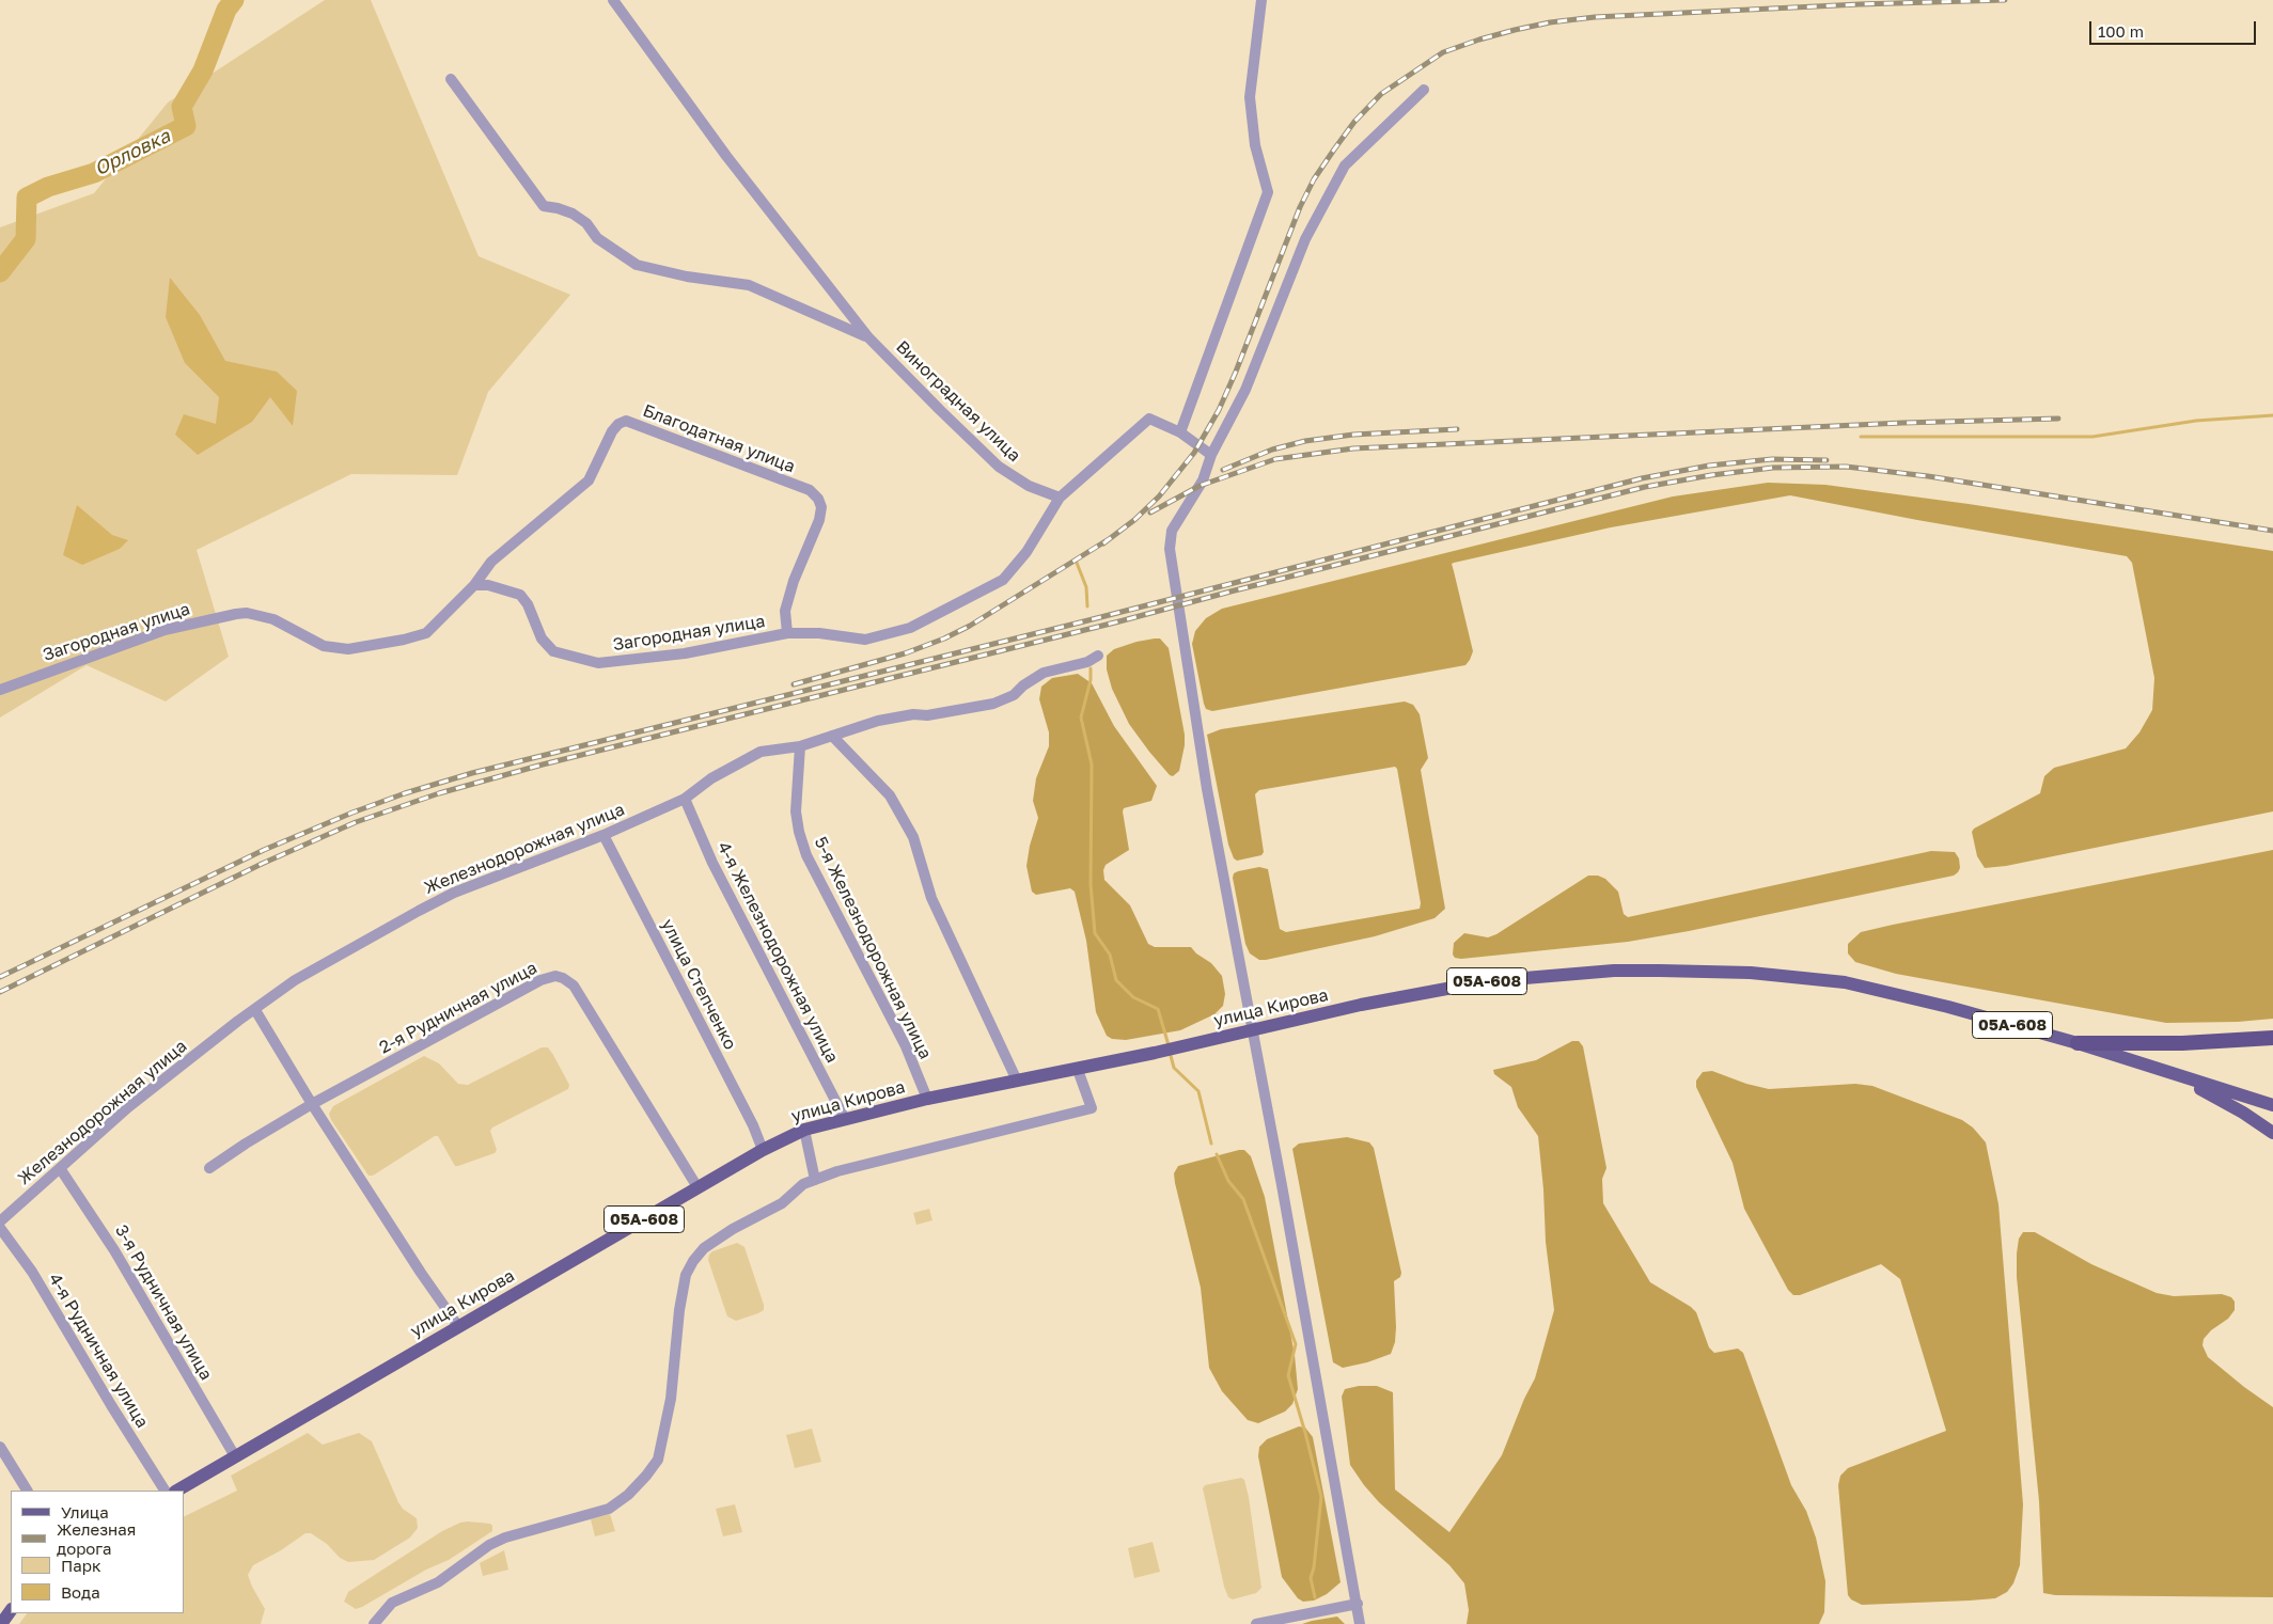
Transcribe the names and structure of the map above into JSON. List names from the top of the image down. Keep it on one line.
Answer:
{"streets":{"main road":["05А-608","улица Кирова"],"street":["Виноградная улица","Благодатная улица","Загородная улица","Железнодорожная улица","5-я Железнодорожная улица","4-я Железнодорожная улица","улица Степченко","2-я Рудничная улица","3-я Рудничная улица","4-я Рудничная улица"]},"crossings":[["Виноградная улица","Загородная улица"],["Благодатная улица","Загородная улица"],["Железнодорожная улица","5-я Железнодорожная улица"],["Железнодорожная улица","4-я Железнодорожная улица"],["Железнодорожная улица","улица Степченко"],["Железнодорожная улица","3-я Рудничная улица"],["5-я Железнодорожная улица","улица Кирова"],["4-я Железнодорожная улица","улица Кирова"],["05А-608","улица Кирова"],["улица Степченко","улица Кирова"],["2-я Рудничная улица","улица Кирова"],["улица Кирова","3-я Рудничная улица"]],"water":["Орловка"],"legend":["Улица","Железная дорога","Парк","Вода"],"scale_bar":"100 m"}
